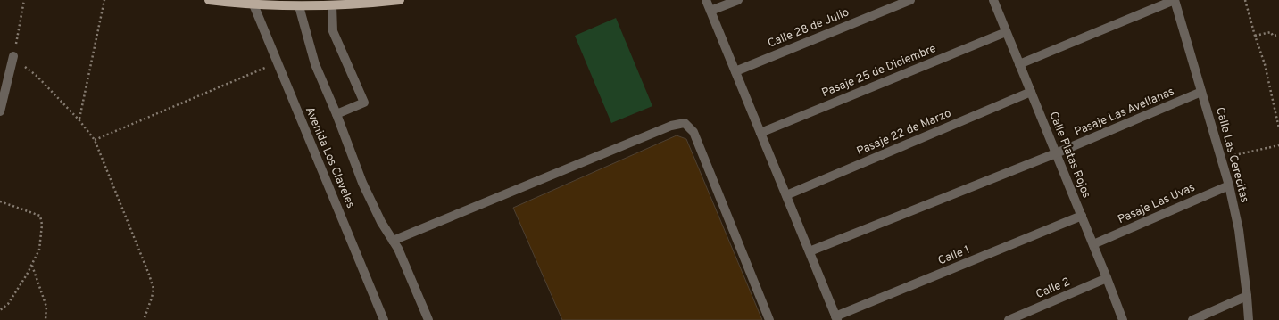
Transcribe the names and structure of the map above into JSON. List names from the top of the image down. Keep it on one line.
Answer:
{"streets":{"street":["Calle 28 de Julio","Pasaje 25 de Diciembre","Pasaje Las Avellanas","Pasaje 22 de Marzo","Calle Platas Rojos","Calle Las Cerecitas","Avenida Los Claveles","Pasaje Las Uvas","Calle 1","Calle 2"]},"crossings":[["Pasaje 25 de Diciembre","Calle Platas Rojos"],["Pasaje Las Avellanas","Calle Platas Rojos"],["Pasaje Las Avellanas","Calle Las Cerecitas"],["Pasaje 22 de Marzo","Calle Platas Rojos"],["Calle Platas Rojos","Pasaje Las Uvas"],["Calle Platas Rojos","Calle 1"],["Calle Platas Rojos","Calle 2"],["Calle Las Cerecitas","Pasaje Las Uvas"]]}
